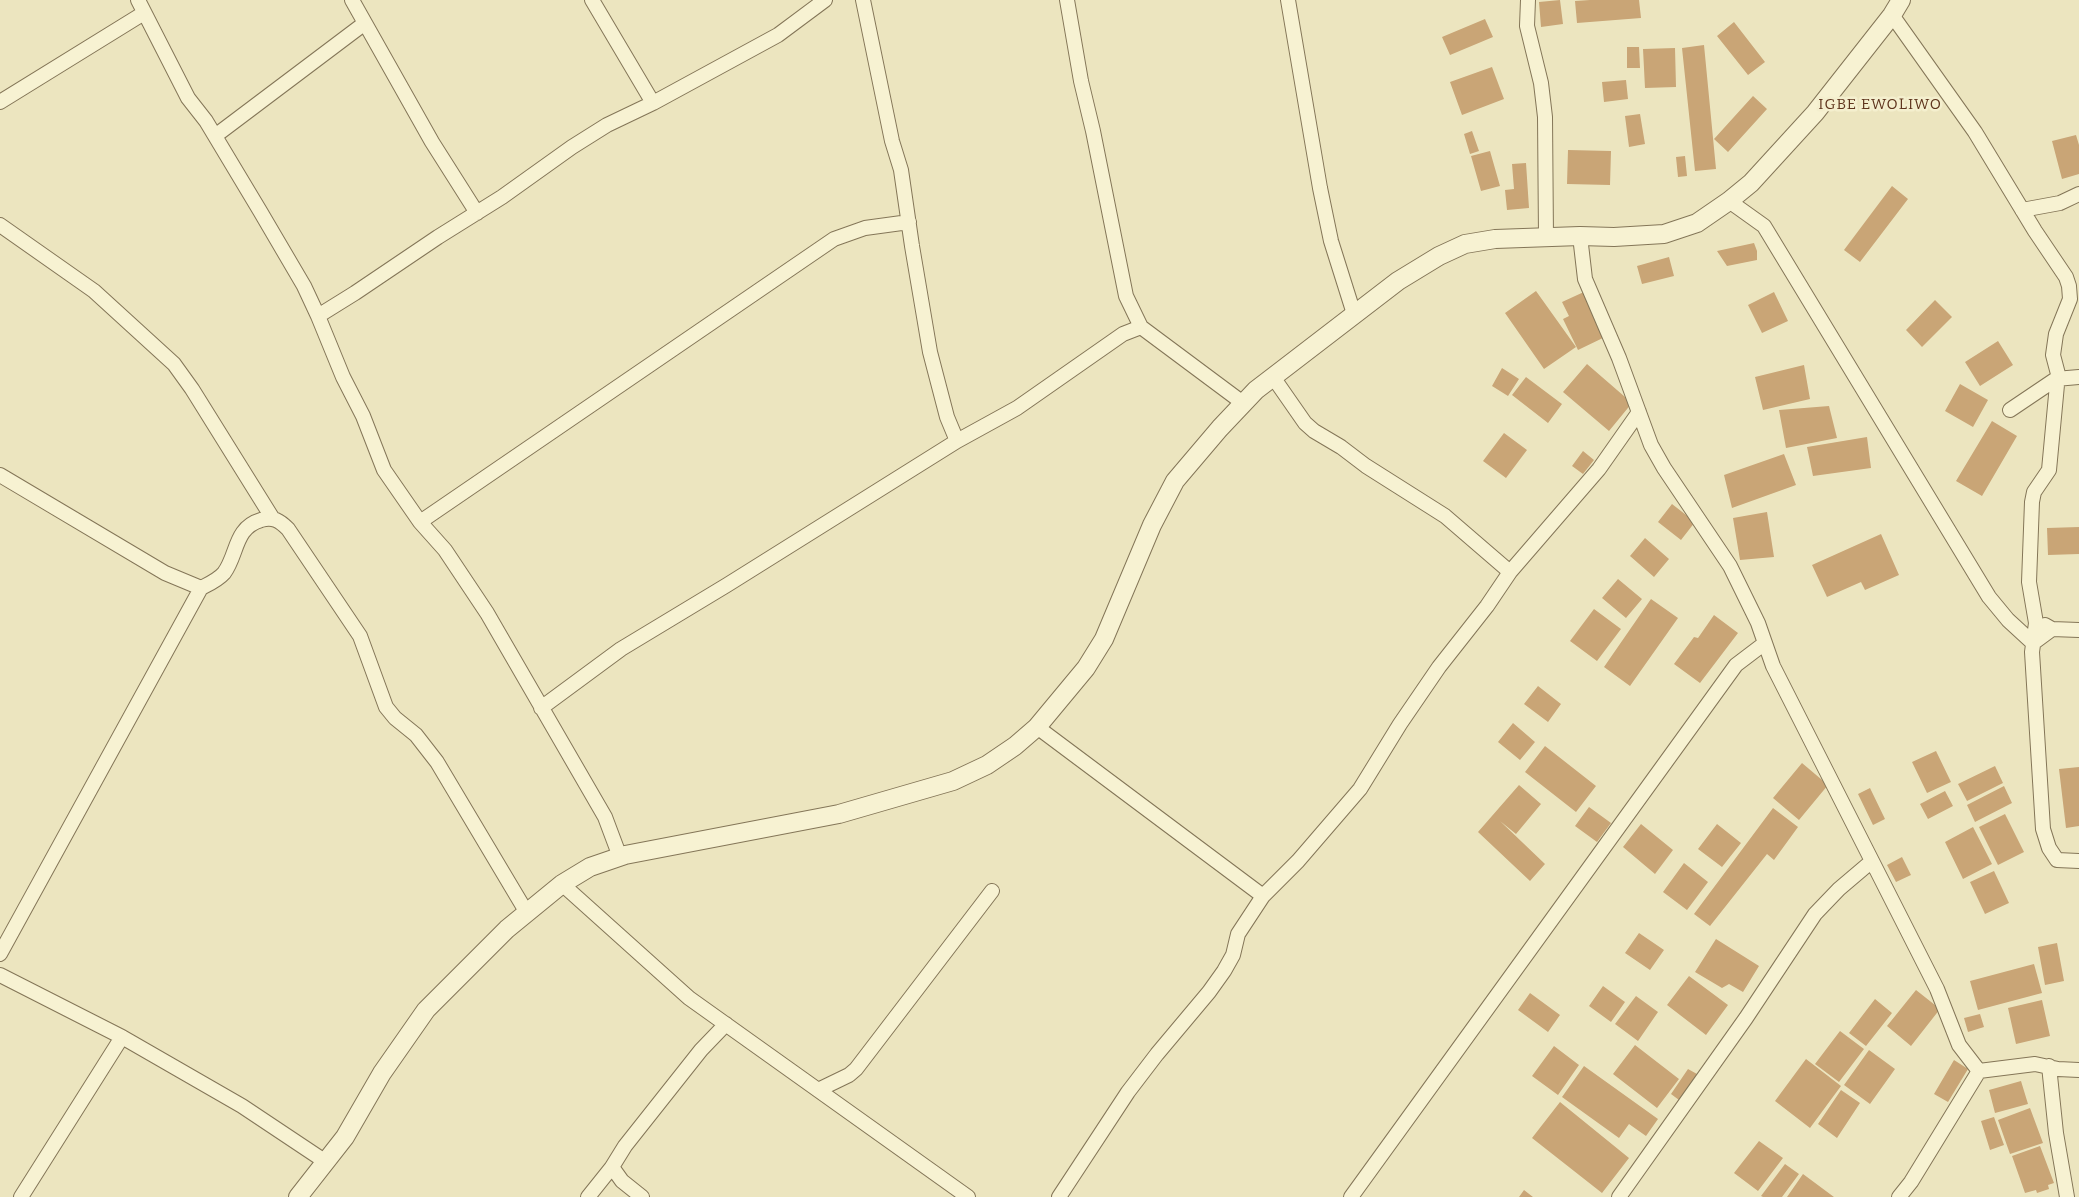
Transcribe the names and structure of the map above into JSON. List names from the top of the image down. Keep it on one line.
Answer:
{"districts":["IGBE EWOLIWO"]}
